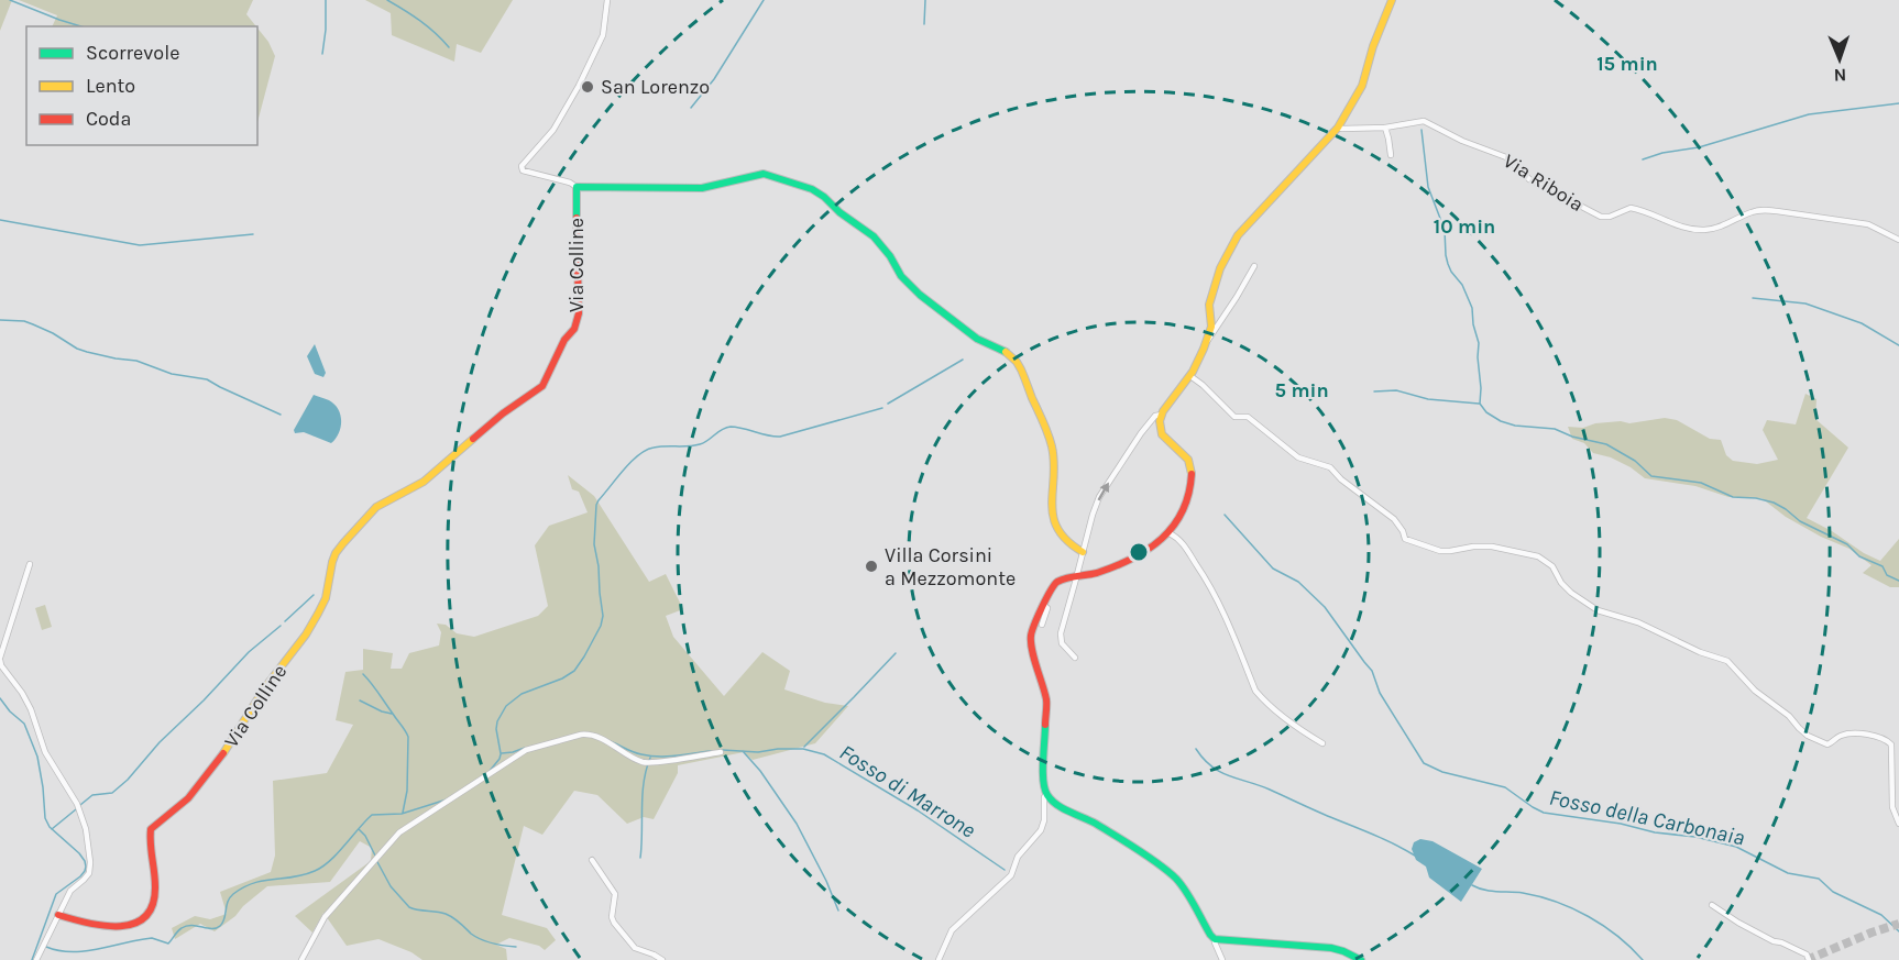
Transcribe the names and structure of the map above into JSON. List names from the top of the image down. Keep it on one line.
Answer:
{"streets":{"street":["Via Riboia","Via Colline"]},"water":["Fosso di Marrone","Fosso della Carbonaia"],"places":["San Lorenzo","Villa Corsini a Mezzomonte"],"legend":["Scorrevole","Lento","Coda"],"north":"bottom","rings":["15 min","10 min","5 min"]}
